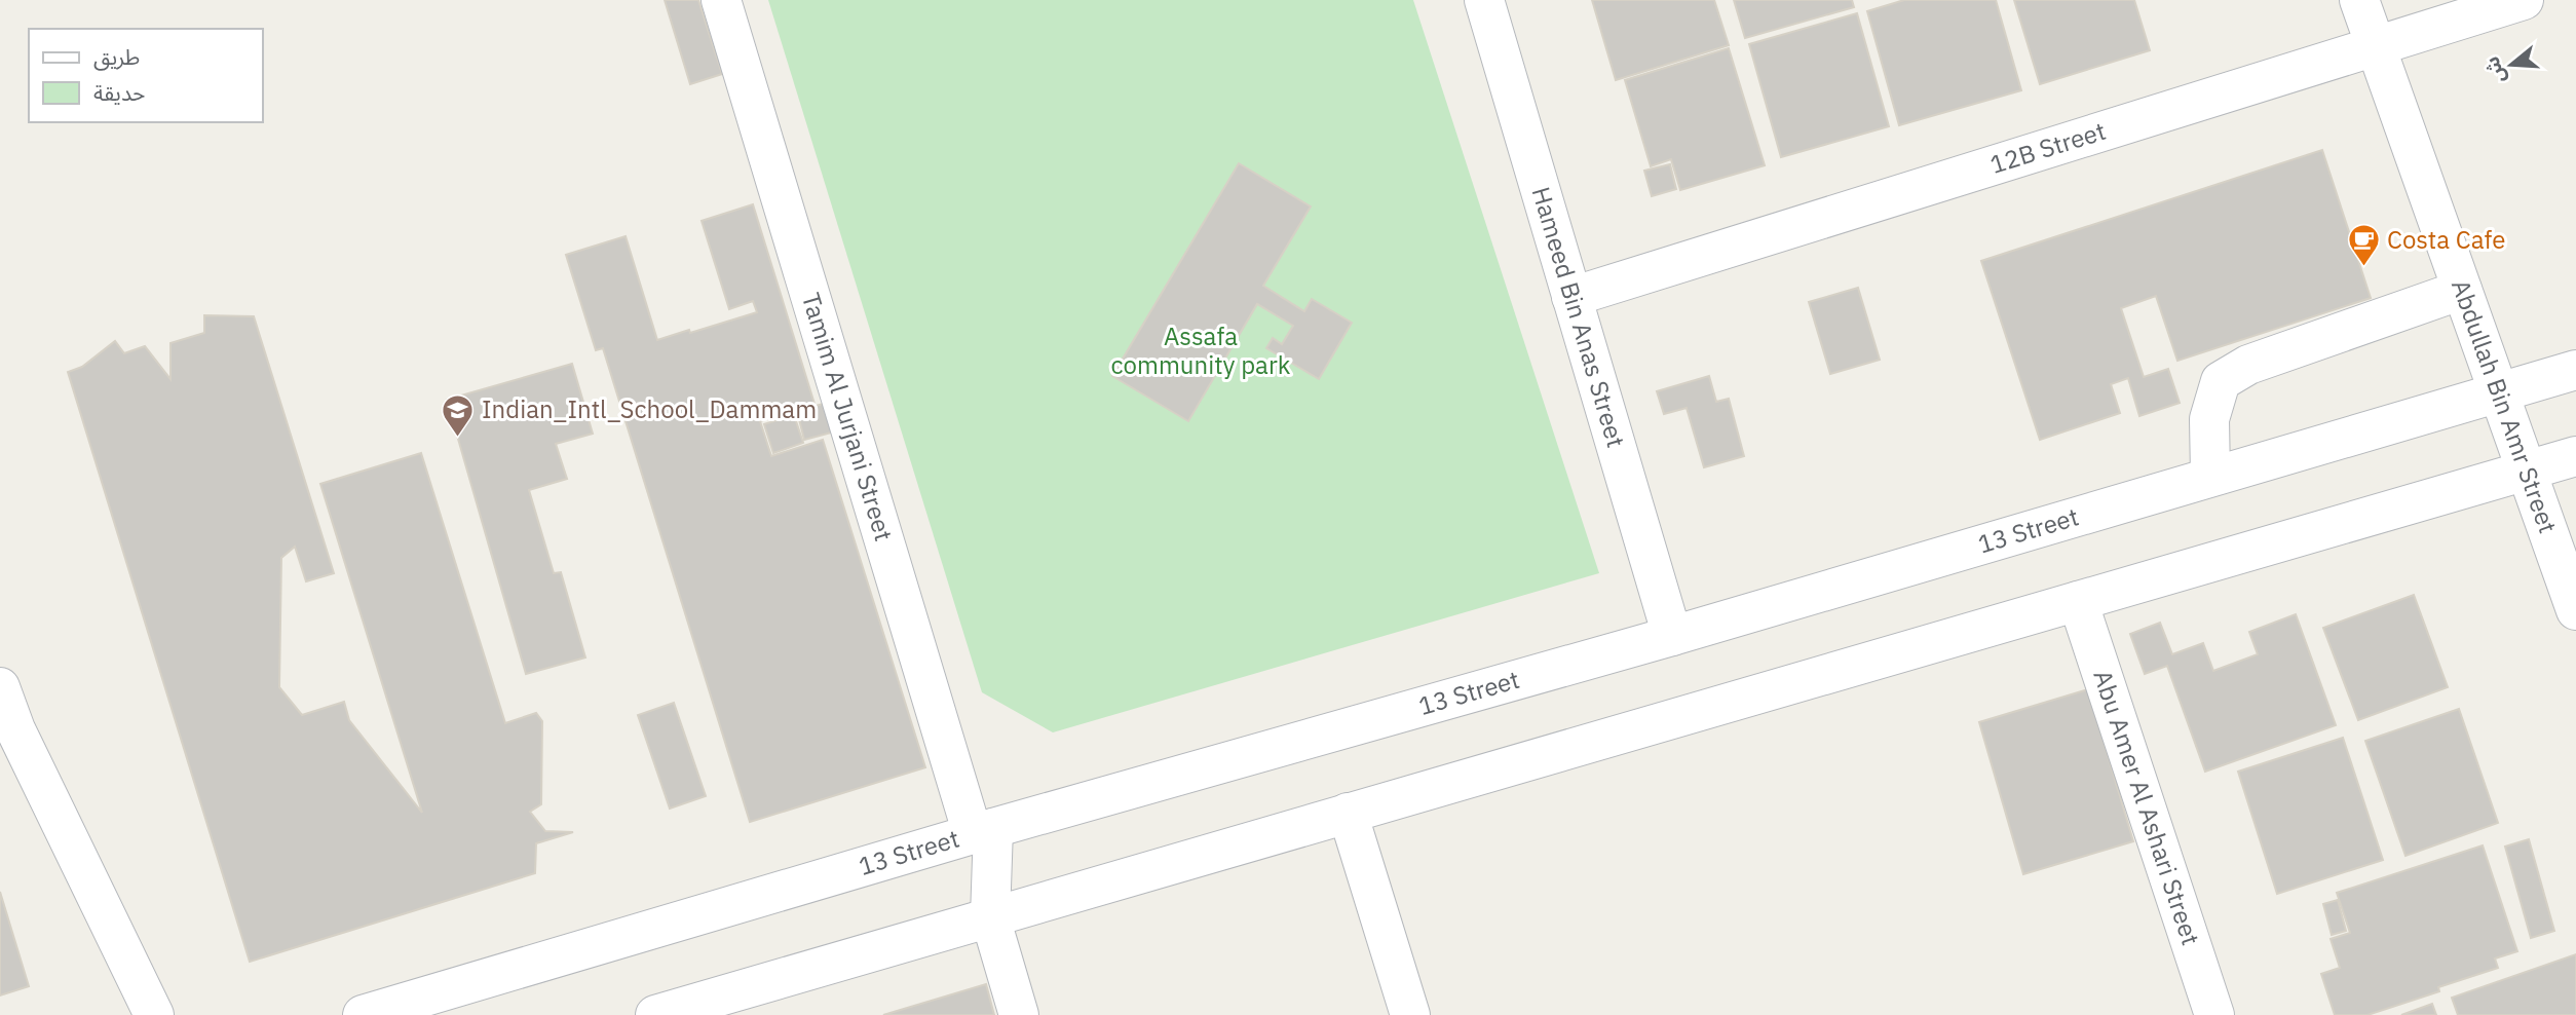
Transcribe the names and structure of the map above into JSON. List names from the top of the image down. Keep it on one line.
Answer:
{"streets":{"street":["12B Street","Hameed Bin Anas Street","Abdullah Bin Amr Street","Tamim Al Jurjani Street","13 Street","Abu Amer Al Ashari Street"]},"crossings":[["12B Street","Hameed Bin Anas Street"],["12B Street","Abdullah Bin Amr Street"],["Hameed Bin Anas Street","13 Street"],["Abdullah Bin Amr Street","13 Street"],["Tamim Al Jurjani Street","13 Street"]],"parks":["Assafa community park"],"places":{"cafe":["Costa Cafe"],"school or university":["Indian_Intl_School_Dammam"]},"legend":["طريق","حديقة"],"north":"left"}
